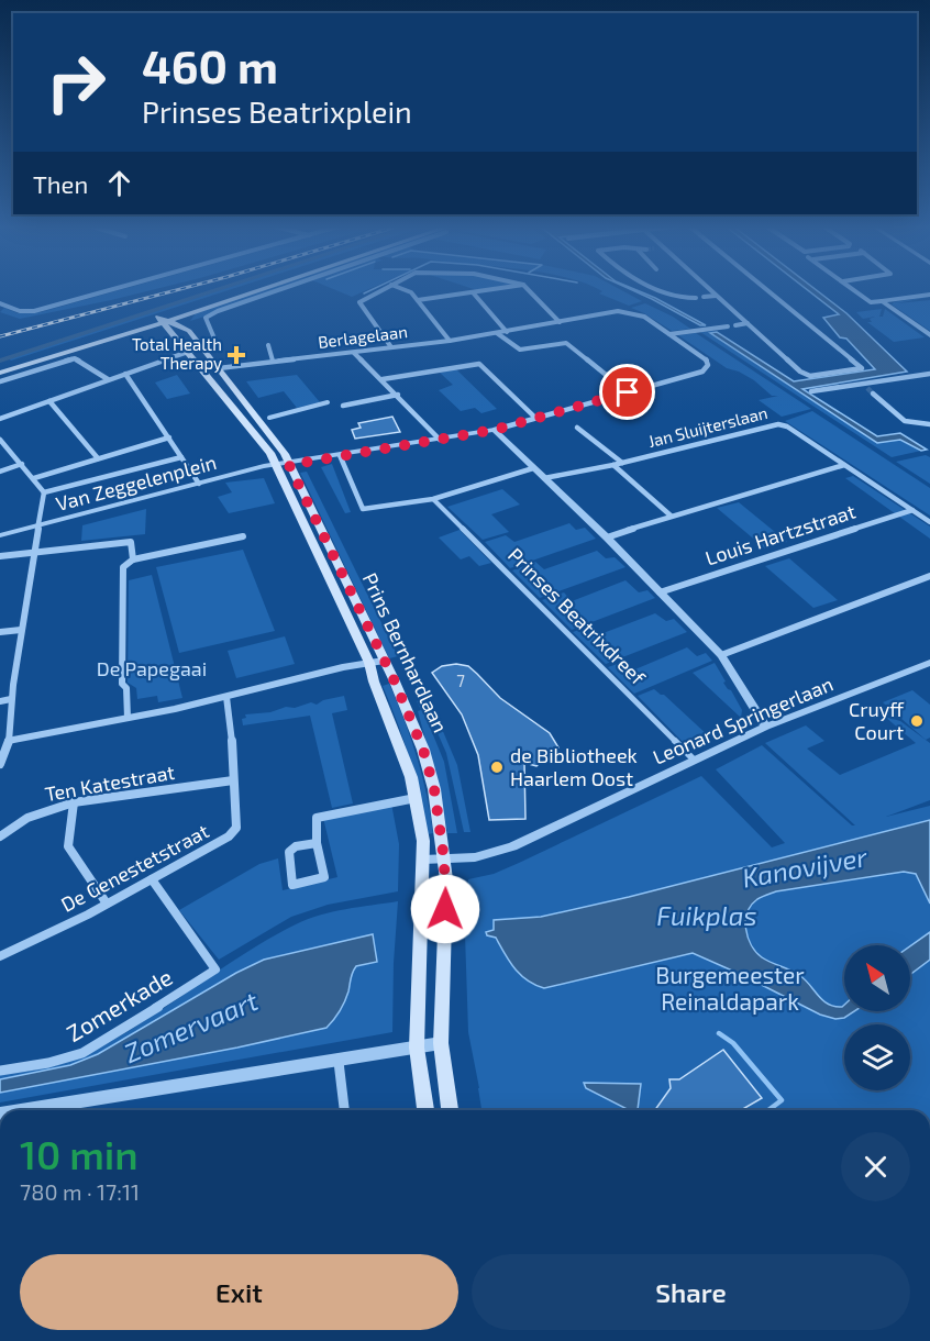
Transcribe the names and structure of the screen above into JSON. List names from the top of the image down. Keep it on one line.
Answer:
{"streets":{"main road":["Prins Bernhardlaan"],"street":["Berlagelaan","Jan Sluijterslaan","Van Zeggelenplein","Louis Hartzstraat","Prinses Beatrixdreef","Leonard Springerlaan","Ten Katestraat","De Genestetstraat","Zomerkade"]},"crossings":[["Berlagelaan","Prins Bernhardlaan"],["Jan Sluijterslaan","Louis Hartzstraat"],["Van Zeggelenplein","Prins Bernhardlaan"],["Prinses Beatrixdreef","Leonard Springerlaan"],["Prins Bernhardlaan","Leonard Springerlaan"],["Ten Katestraat","De Genestetstraat"],["De Genestetstraat","Zomerkade"]],"water":["Kanovijver","Fuikplas","Zomervaart"],"parks":["De Papegaai","Burgemeester Reinaldapark"],"places":{"health":["Total Health Therapy"],"other":["Cruyff Court","de Bibliotheek Haarlem Oost"]},"house_numbers":["7"],"north":"top left","page":{"turn":["460 m","Prinses Beatrixplein"],"then":"Then","heading":["10 min","780 m · 17:11"],"buttons":["Exit","Share"]}}
